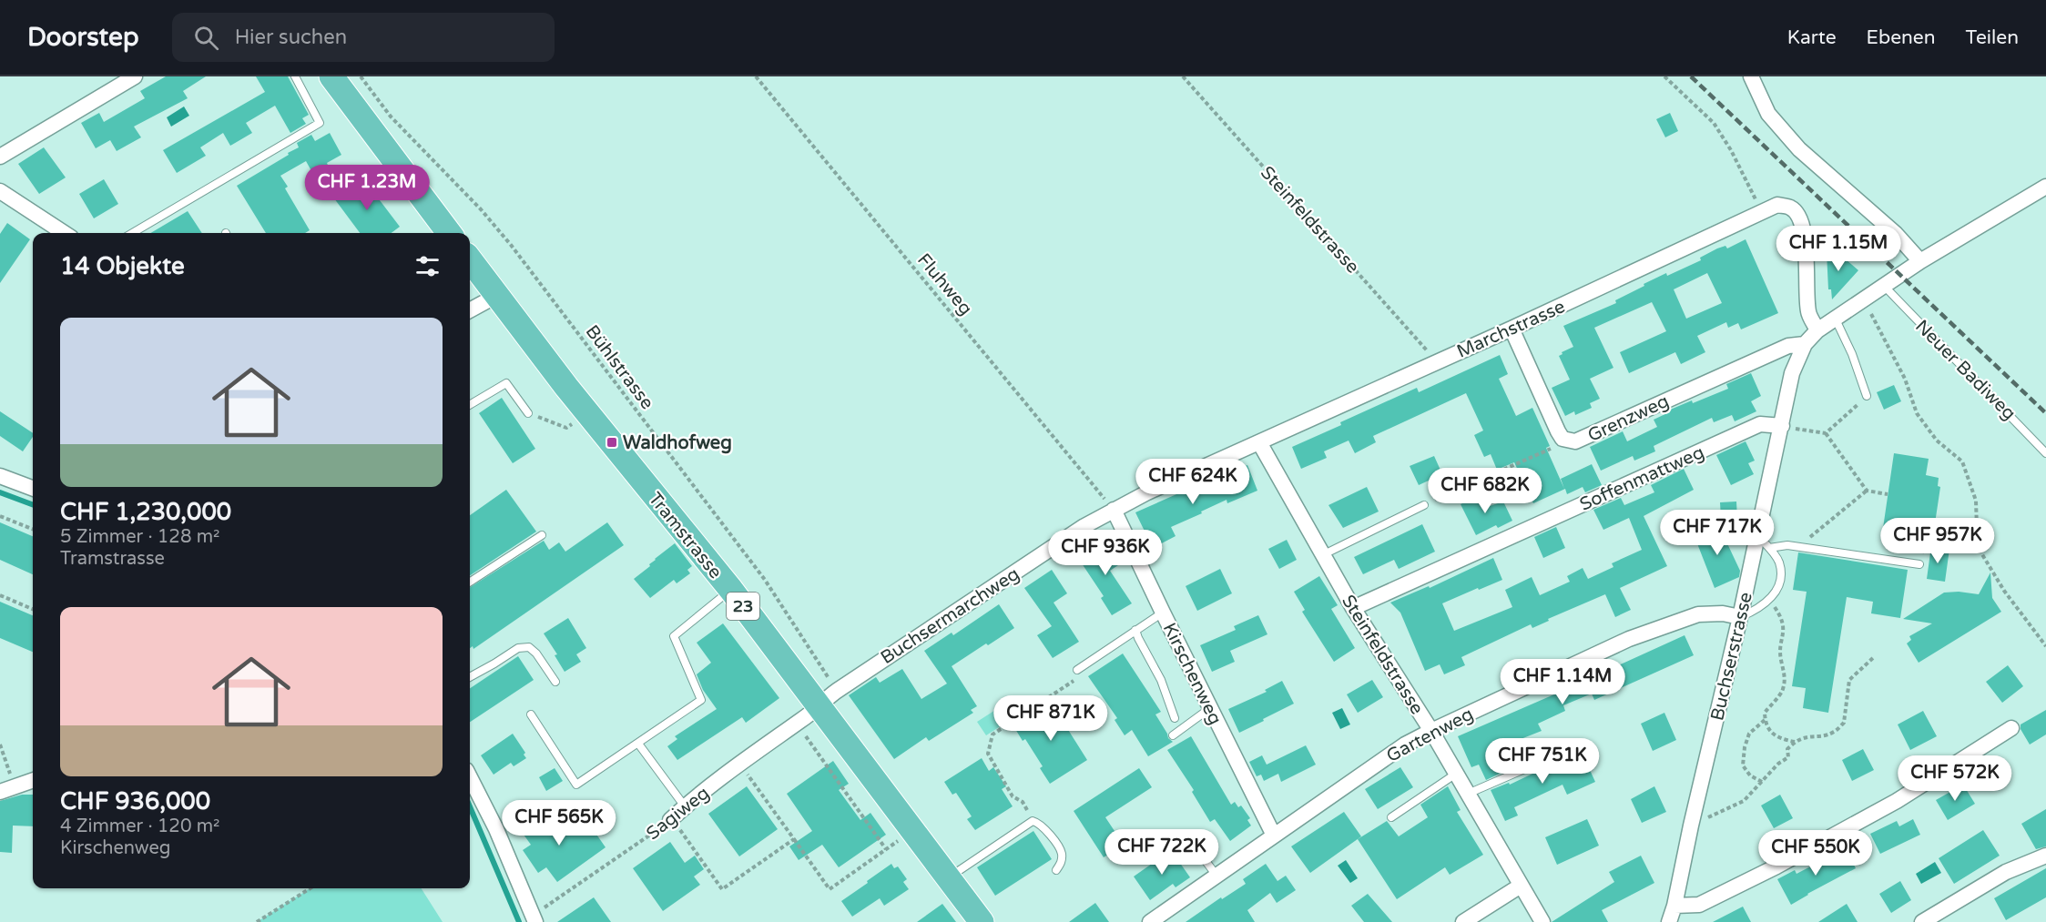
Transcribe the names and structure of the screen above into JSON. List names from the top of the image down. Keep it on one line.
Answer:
{"streets":{"main road":["Tramstrasse","23"],"street":["Steinfeldstrasse","Marchstrasse","Grenzweg","Soffenmattweg","Buchsermarchweg","Buchserstrasse","Kirschenweg","Gartenweg","Sagiweg"],"lane":["Neuer Badiweg"],"path":["Fluhweg","Bühlstrasse"]},"crossings":[["Steinfeldstrasse","Marchstrasse"],["Steinfeldstrasse","Soffenmattweg"],["Steinfeldstrasse","Buchsermarchweg"],["Steinfeldstrasse","Gartenweg"],["Fluhweg","Buchsermarchweg"],["Fluhweg","Kirschenweg"],["Marchstrasse","Grenzweg"],["Marchstrasse","Buchsermarchweg"],["Bühlstrasse","Tramstrasse"],["Bühlstrasse","Buchsermarchweg"],["Bühlstrasse","Sagiweg"],["Neuer Badiweg","Buchserstrasse"],["Grenzweg","Buchserstrasse"],["Soffenmattweg","Buchserstrasse"],["Tramstrasse","Buchsermarchweg"],["Tramstrasse","Sagiweg"],["Buchsermarchweg","Kirschenweg"],["Buchsermarchweg","Sagiweg"],["Buchserstrasse","Gartenweg"],["Kirschenweg","Gartenweg"]],"places":{"transit":["Waldhofweg"]},"page":{"header":"Doorstep","search":"Hier suchen","nav":["Karte","Ebenen","Teilen"],"price":["CHF 1.23M","CHF 1.15M","CHF 624K","CHF 682K","CHF 717K","CHF 957K","CHF 936K","CHF 1.14M","CHF 871K","CHF 751K","CHF 572K","CHF 565K","CHF 722K","CHF 550K"],"heading":"14 Objekte","list":[{"name":"CHF 1,230,000","note":"5 Zimmer · 128 m² · Tramstrasse"},{"name":"CHF 936,000","note":"4 Zimmer · 120 m² · Kirschenweg"}]}}
